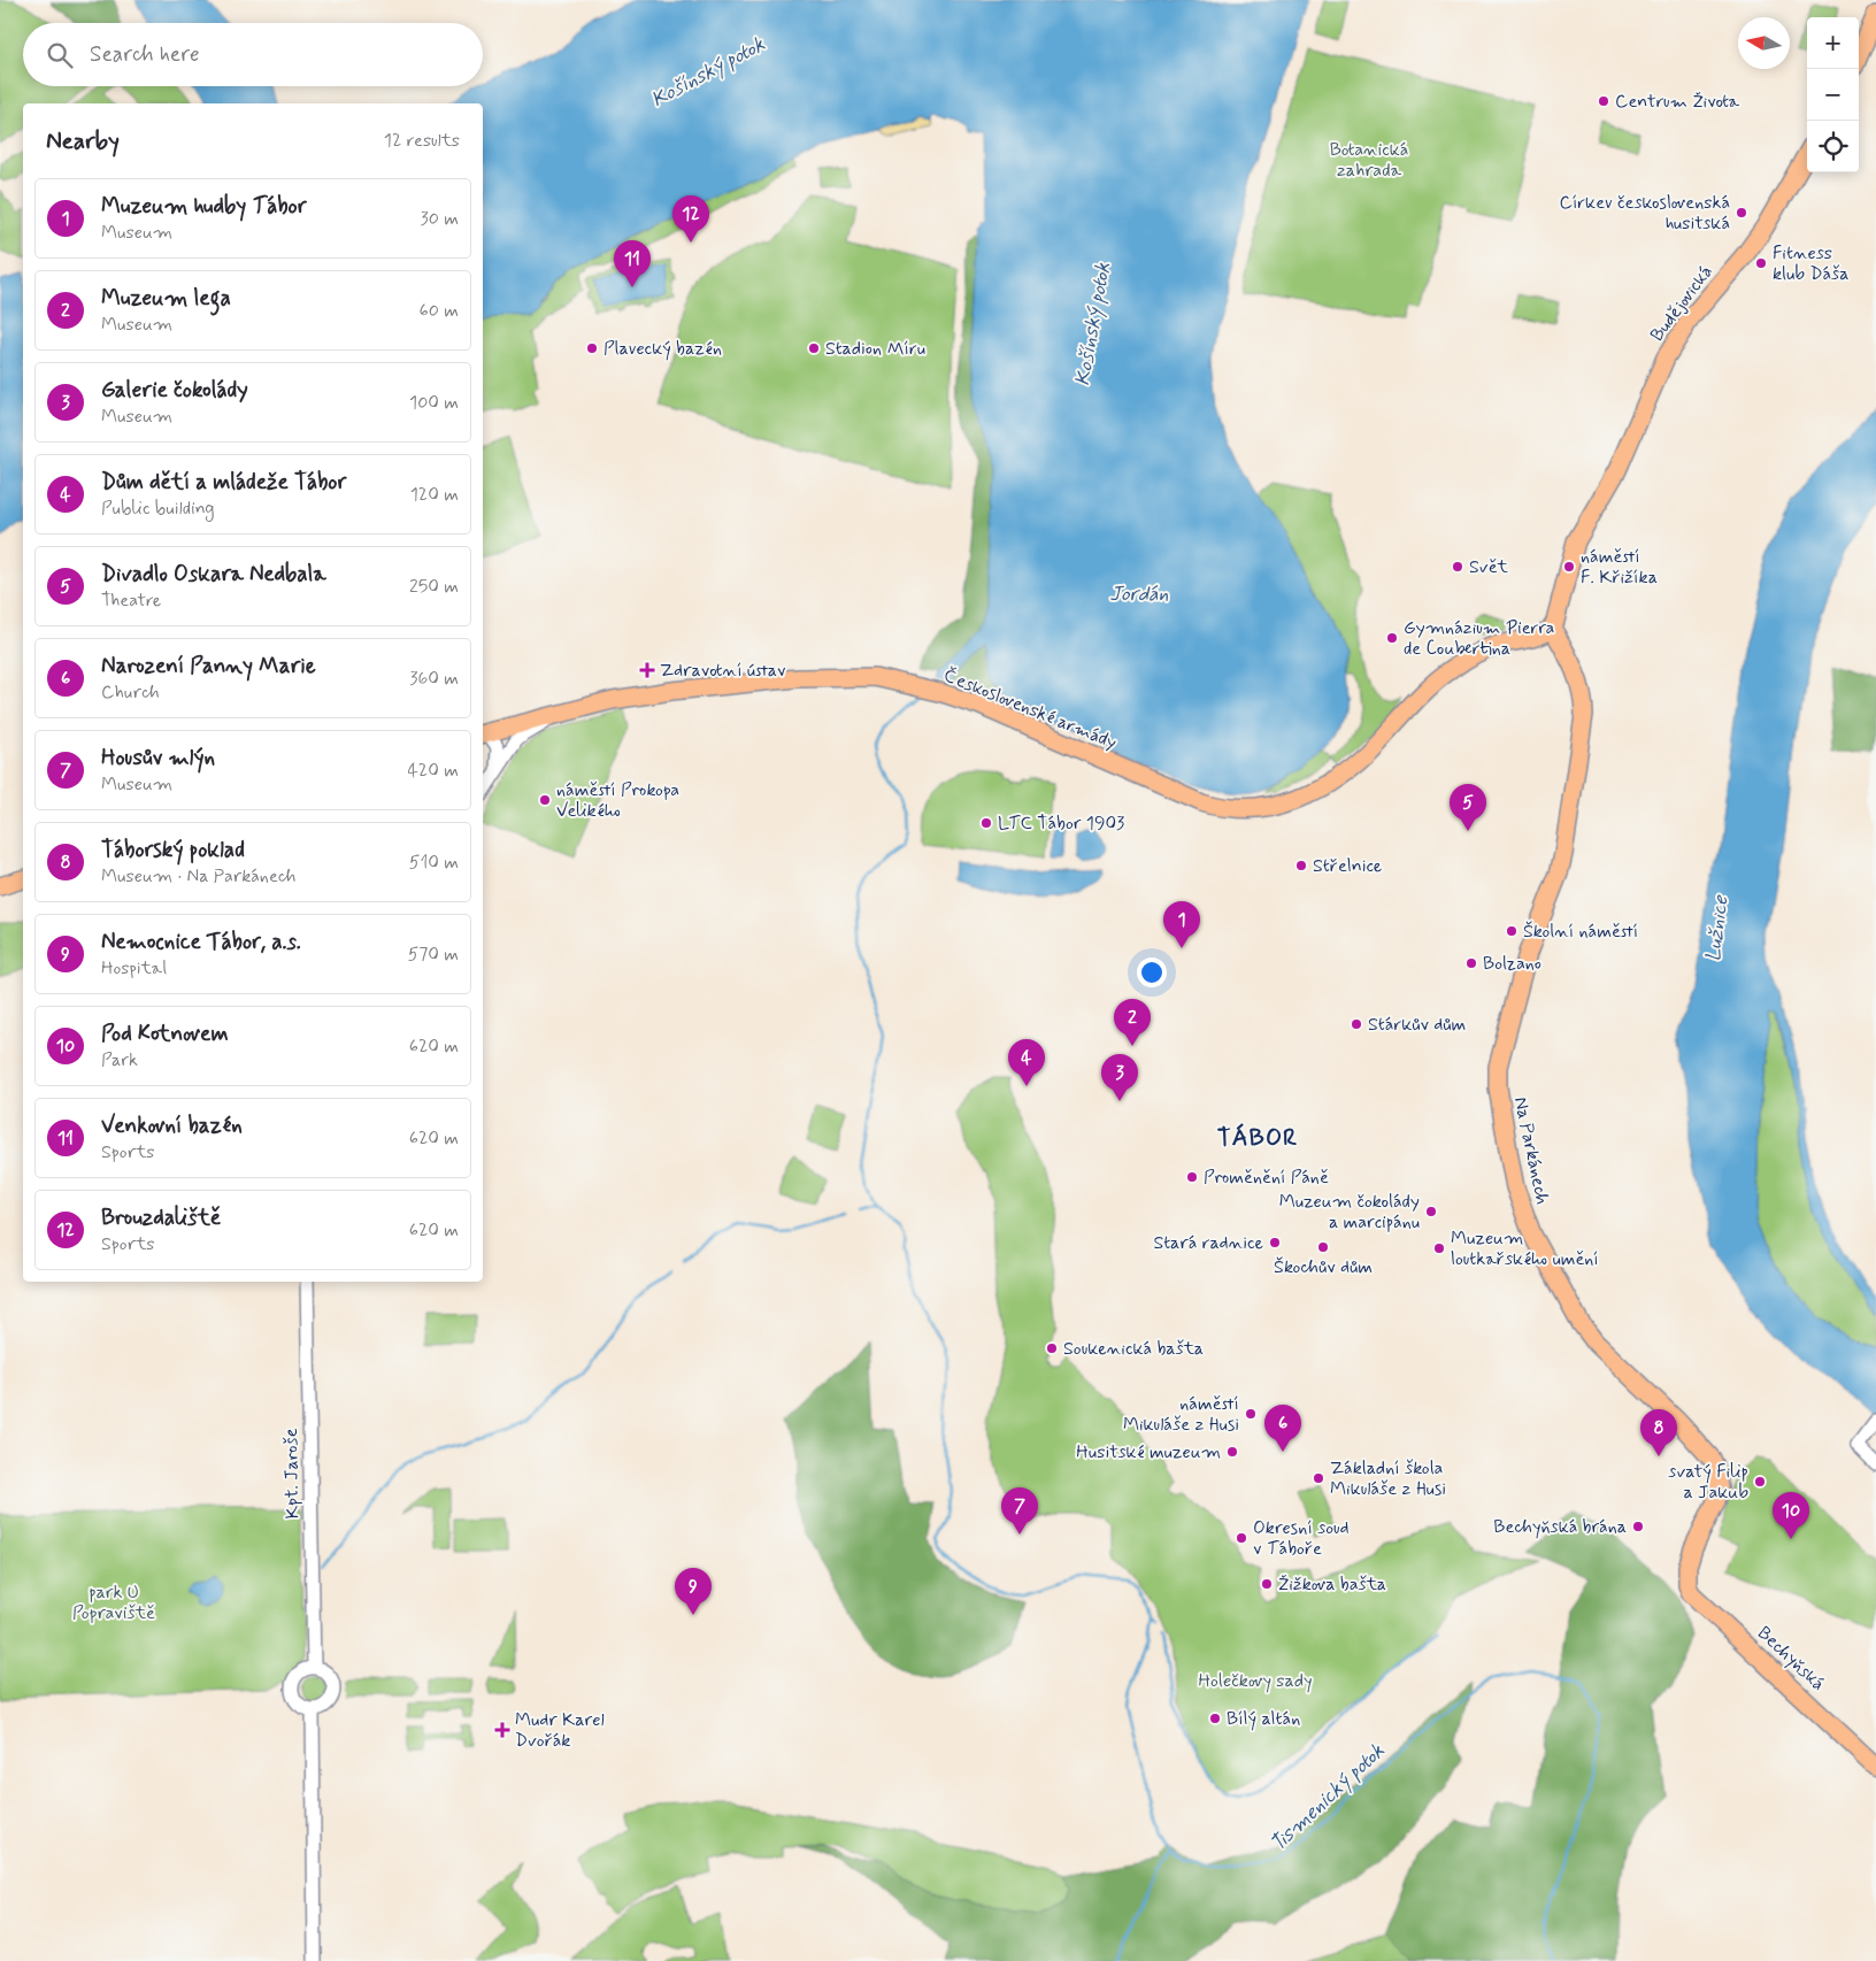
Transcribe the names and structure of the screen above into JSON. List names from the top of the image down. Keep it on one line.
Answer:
{"streets":{"main road":["Budějovická","Československé armády","Na Parkánech","Bechyňská"],"street":["Kpt. Jaroše"]},"crossings":[["Na Parkánech","Bechyňská"]],"districts":["TÁBOR"],"water":["Košínský potok","Jordán","Lužnice","Tismenický potok"],"parks":["Botanická zahrada","park U Popraviště","Holečkovy sady"],"places":{"other":["Centrum Života","Církev československá husitská","Fitness klub Dáša","Plavecký bazén","Stadion Míru","Svět","náměstí F. Křižíka","Gymnázium Pierra de Coubertina","náměstí Prokopa Velikého","LTC Tábor 1903","Střelnice","Školní náměstí","Bolzano","Stárkův dům","Proměnění Páně","Muzeum čokolády a marcipánu","Stará radnice","Škochův dům","Muzeum loutkařského umění","Soukenická bašta","náměstí Mikuláše z Husi","Husitské muzeum","Základní škola Mikuláše z Husi","svatý Filip a Jakub","Bechyňská brána","Okresní soud v Táboře","Žižkova bašta","Bílý altán"],"health":["Zdravotní ústav","Mudr Karel Dvořák"]},"north":"left","page":{"map_buttons":["+","−"],"search":"Search here","heading":["Nearby","12 results"],"list":[{"mark":"1","name":"Muzeum hudby Tábor","note":"Museum","value":"30 m"},{"mark":"2","name":"Muzeum lega","note":"Museum","value":"60 m"},{"mark":"3","name":"Galerie čokolády","note":"Museum","value":"100 m"},{"mark":"4","name":"Dům dětí a mládeže Tábor","note":"Public building","value":"120 m"},{"mark":"5","name":"Divadlo Oskara Nedbala","note":"Theatre","value":"250 m"},{"mark":"6","name":"Narození Panny Marie","note":"Church","value":"360 m"},{"mark":"7","name":"Housův mlýn","note":"Museum","value":"420 m"},{"mark":"8","name":"Táborský poklad","note":"Museum · Na Parkánech","value":"510 m"},{"mark":"9","name":"Nemocnice Tábor, a.s.","note":"Hospital","value":"570 m"},{"mark":"10","name":"Pod Kotnovem","note":"Park","value":"620 m"},{"mark":"11","name":"Venkovní bazén","note":"Sports","value":"620 m"},{"mark":"12","name":"Brouzdaliště","note":"Sports","value":"620 m"}],"pins":["12","11","5","1","2","4","3","6","8","7","10","9"]}}
